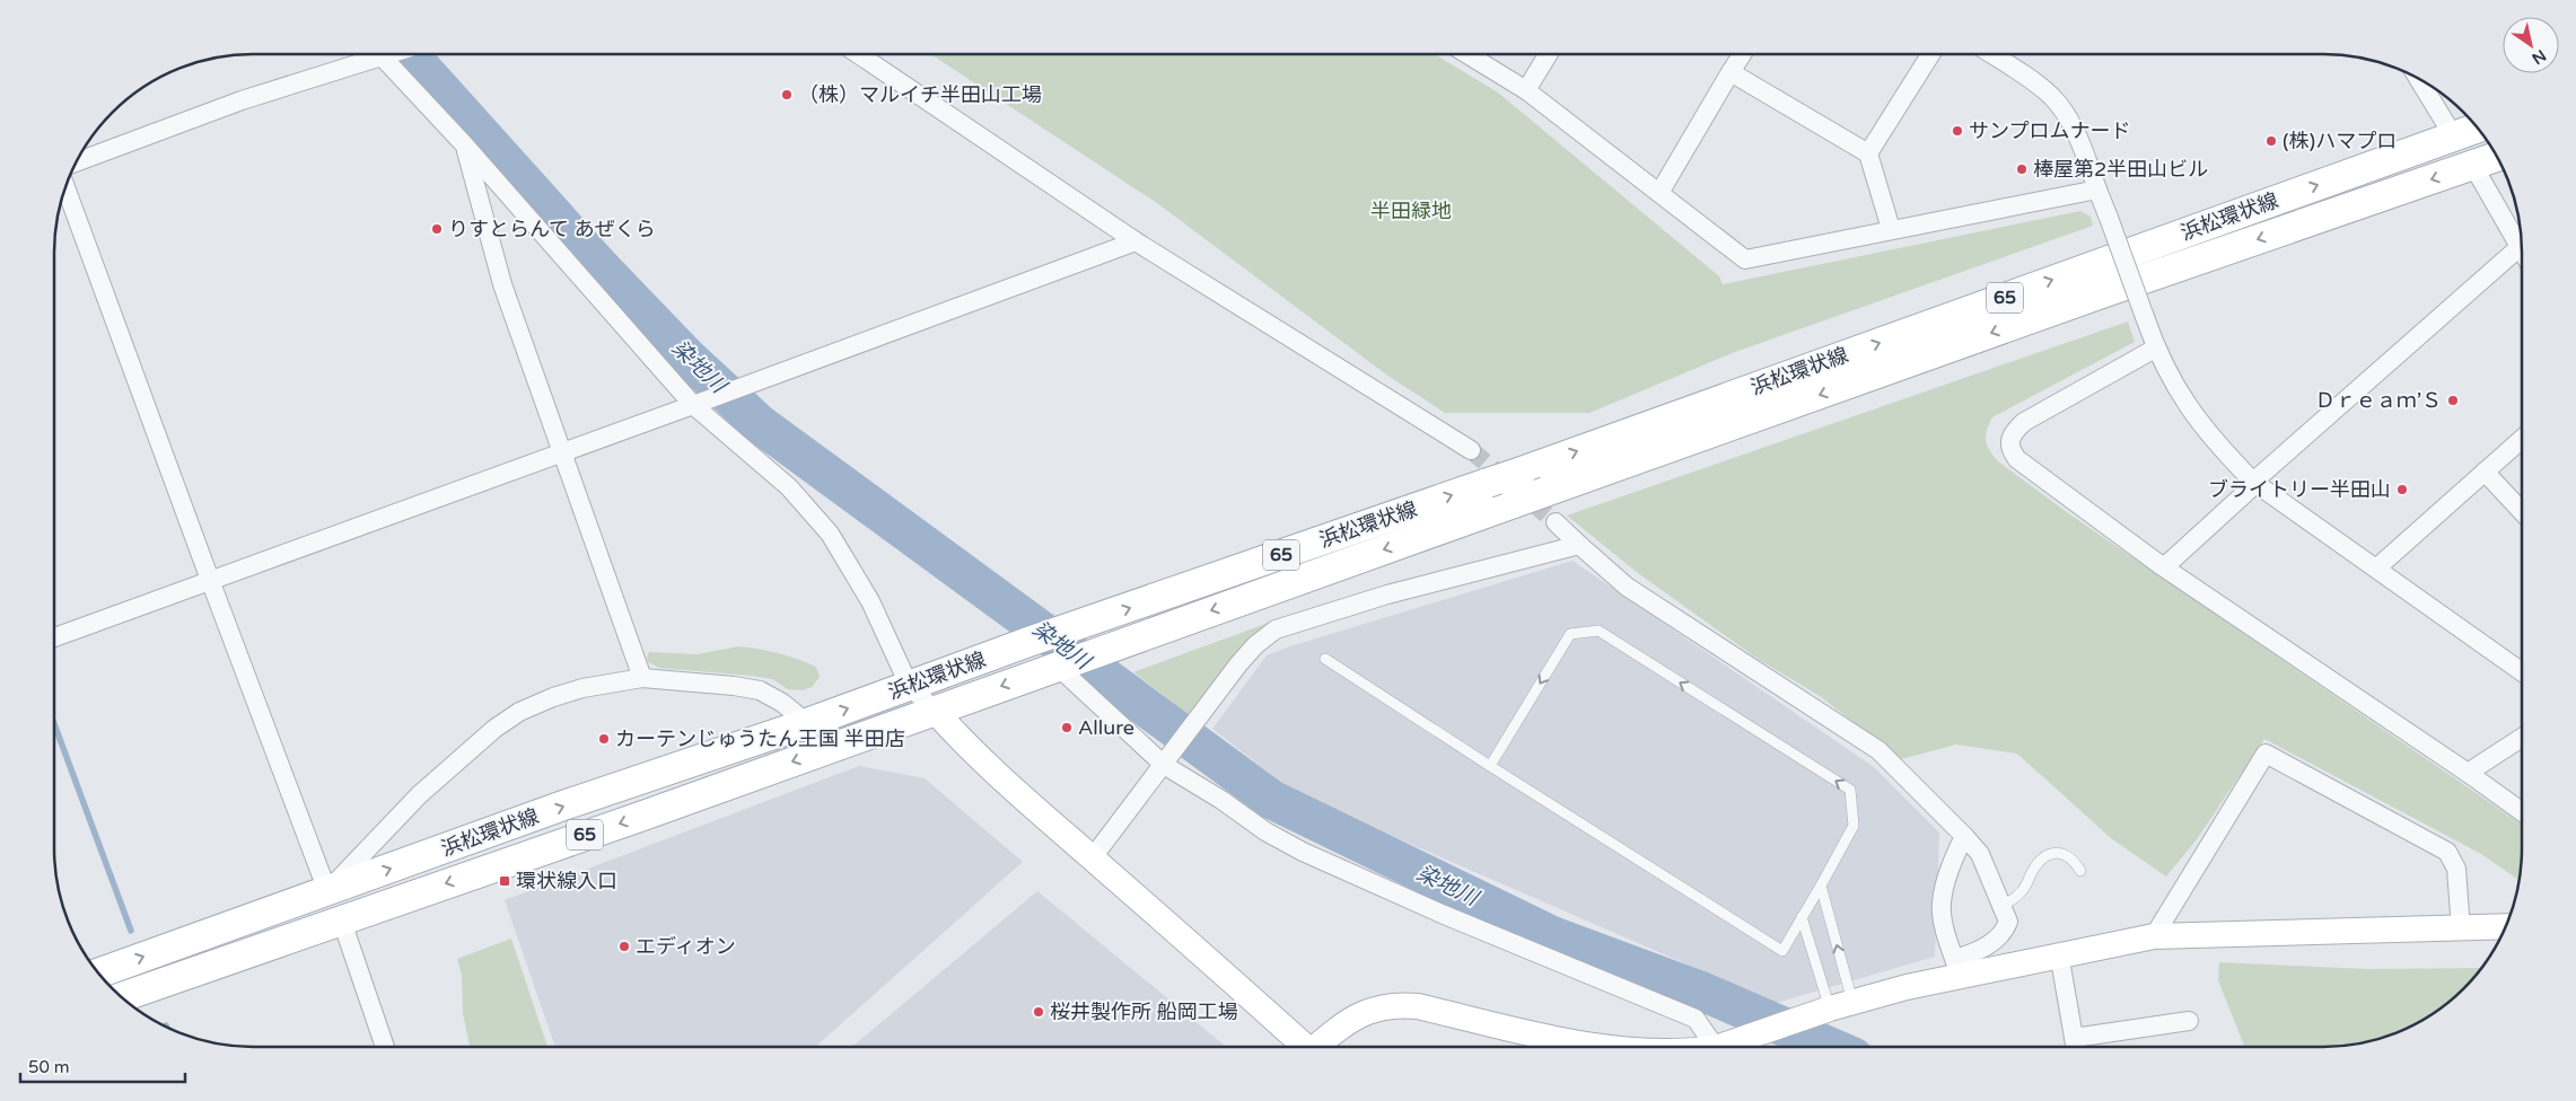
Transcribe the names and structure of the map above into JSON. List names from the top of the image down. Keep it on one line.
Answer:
{"streets":{"main road":["浜松環状線","65"]},"water":["染地川"],"parks":["半田緑地"],"places":{"other":["（株）マルイチ半田山工場","サンプロムナード","(株)ハマプロ","棒屋第2半田山ビル","りすとらんて あぜくら","Ｄｒｅａｍ’Ｓ","ブライトリー半田山","Allure","カーテンじゅうたん王国 半田店","エディオン","桜井製作所 船岡工場"],"transit":["環状線入口"]},"scale_bar":"50 m","north":"bottom right"}
